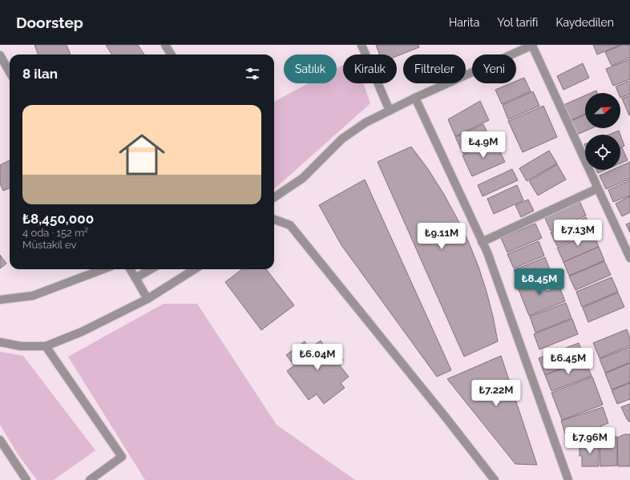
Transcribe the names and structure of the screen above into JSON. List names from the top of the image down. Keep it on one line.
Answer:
{"north":"right","page":{"header":"Doorstep","nav":["Harita","Yol tarifi","Kaydedilen"],"chip":["Satılık","Kiralık","Filtreler","Yeni"],"heading":"8 ilan","list":[{"name":"₺8,450,000","note":"4 oda · 152 m² · Müstakil ev"}],"price":["₺4.9M","₺7.13M","₺9.11M","₺8.45M","₺6.04M","₺6.45M","₺7.22M","₺7.96M"]}}
